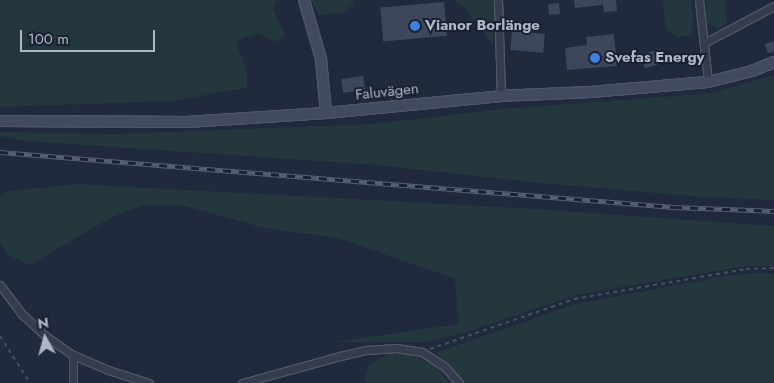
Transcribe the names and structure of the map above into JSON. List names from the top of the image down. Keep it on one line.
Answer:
{"streets":{"street":["Faluvägen"]},"places":["Vianor Borlänge","Svefas Energy"],"scale_bar":"100 m","north":"top"}
